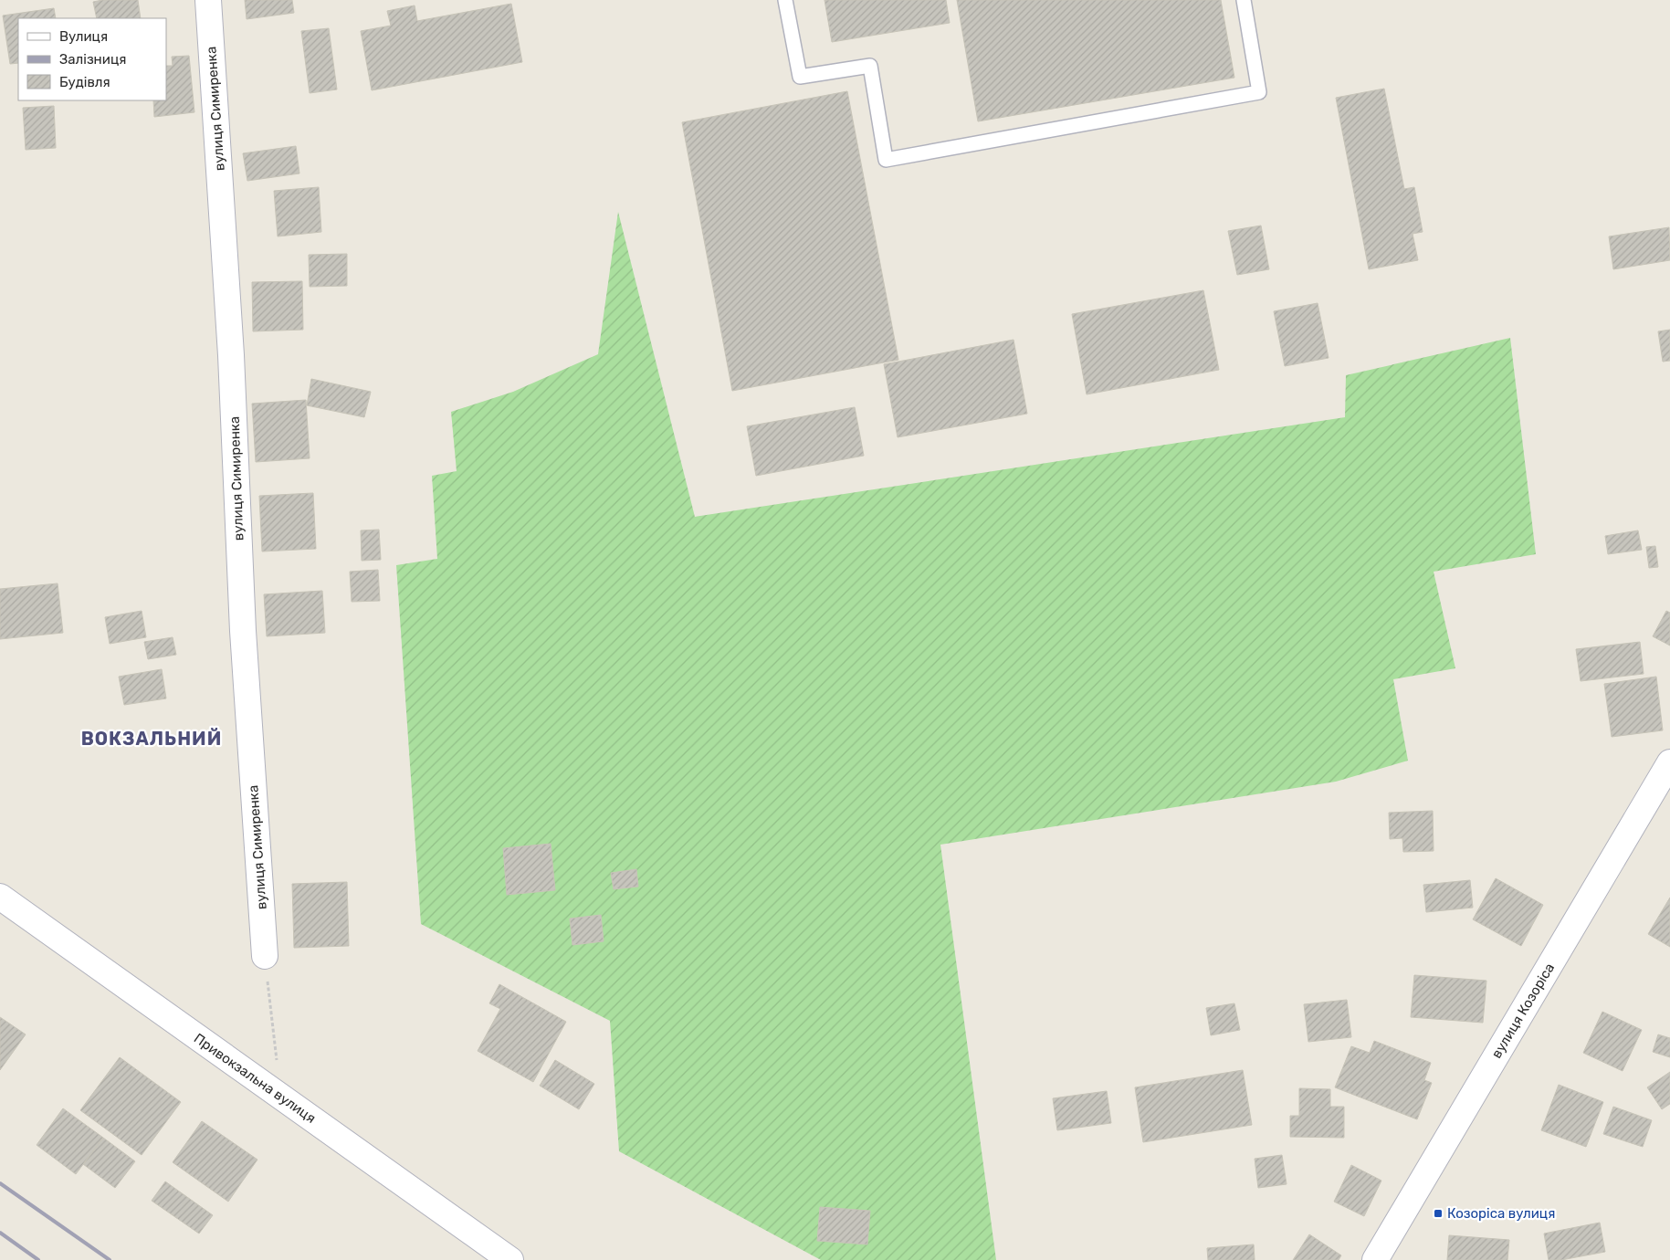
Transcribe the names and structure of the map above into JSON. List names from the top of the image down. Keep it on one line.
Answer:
{"streets":{"street":["вулиця Симиренка","вулиця Козоріса","Привокзальна вулиця"]},"districts":["ВОКЗАЛЬНИЙ"],"places":{"transit":["Козоріса вулиця"]},"legend":["Вулиця","Залізниця","Будівля"]}
